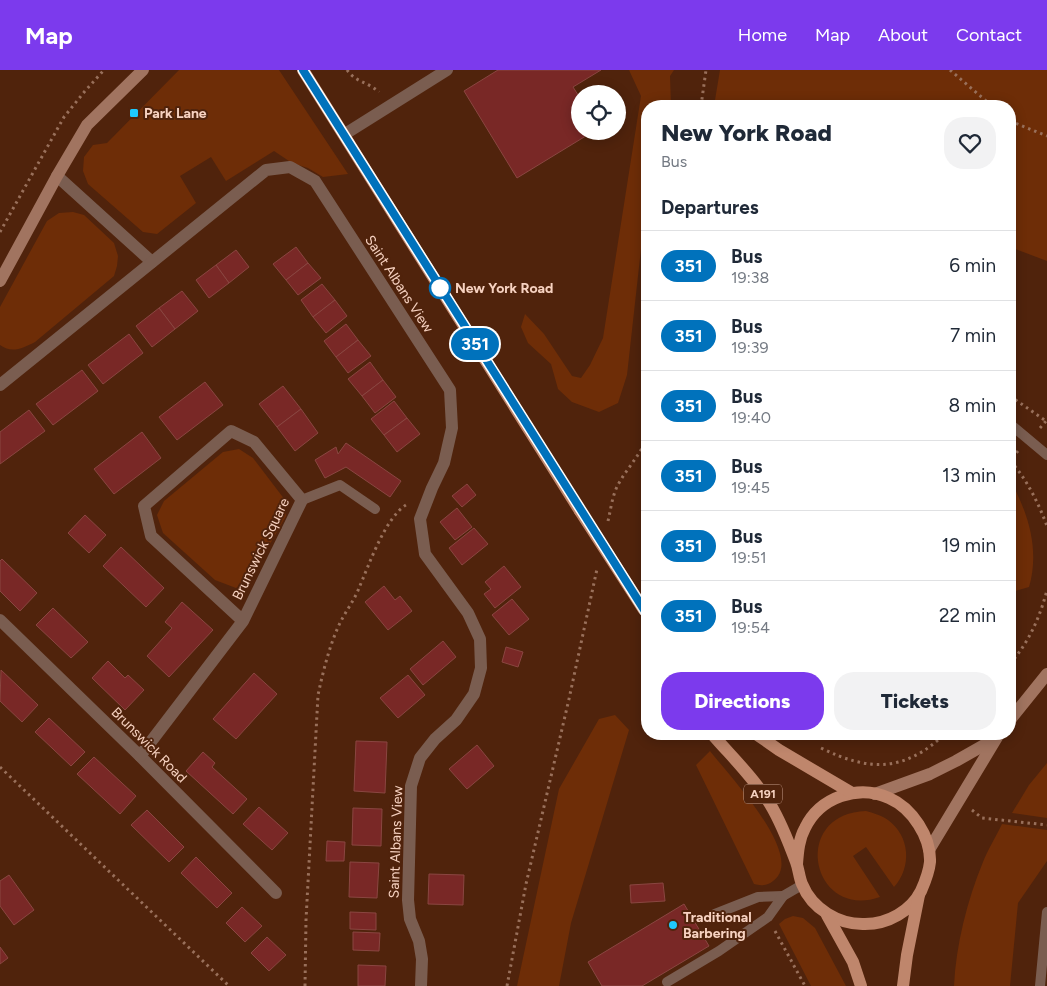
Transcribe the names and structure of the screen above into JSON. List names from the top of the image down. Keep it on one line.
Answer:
{"streets":{"main road":["A191"],"street":["Saint Albans View","Brunswick Square","Brunswick Road"]},"crossings":[["Brunswick Square","Brunswick Road"]],"places":{"transit":["Park Lane"],"other":["New York Road","Traditional Barbering"]},"lines":["bus line 351"],"page":{"header":"Map","nav":["Home","Map","About","Contact"],"on_map":"351","heading":[["New York Road","Bus"],"Departures"],"list":[{"mark":"351","name":"Bus","note":"19:38","value":"6 min"},{"mark":"351","name":"Bus","note":"19:39","value":"7 min"},{"mark":"351","name":"Bus","note":"19:40","value":"8 min"},{"mark":"351","name":"Bus","note":"19:45","value":"13 min"},{"mark":"351","name":"Bus","note":"19:51","value":"19 min"},{"mark":"351","name":"Bus","note":"19:54","value":"22 min"}],"buttons":["Directions","Tickets"]}}
